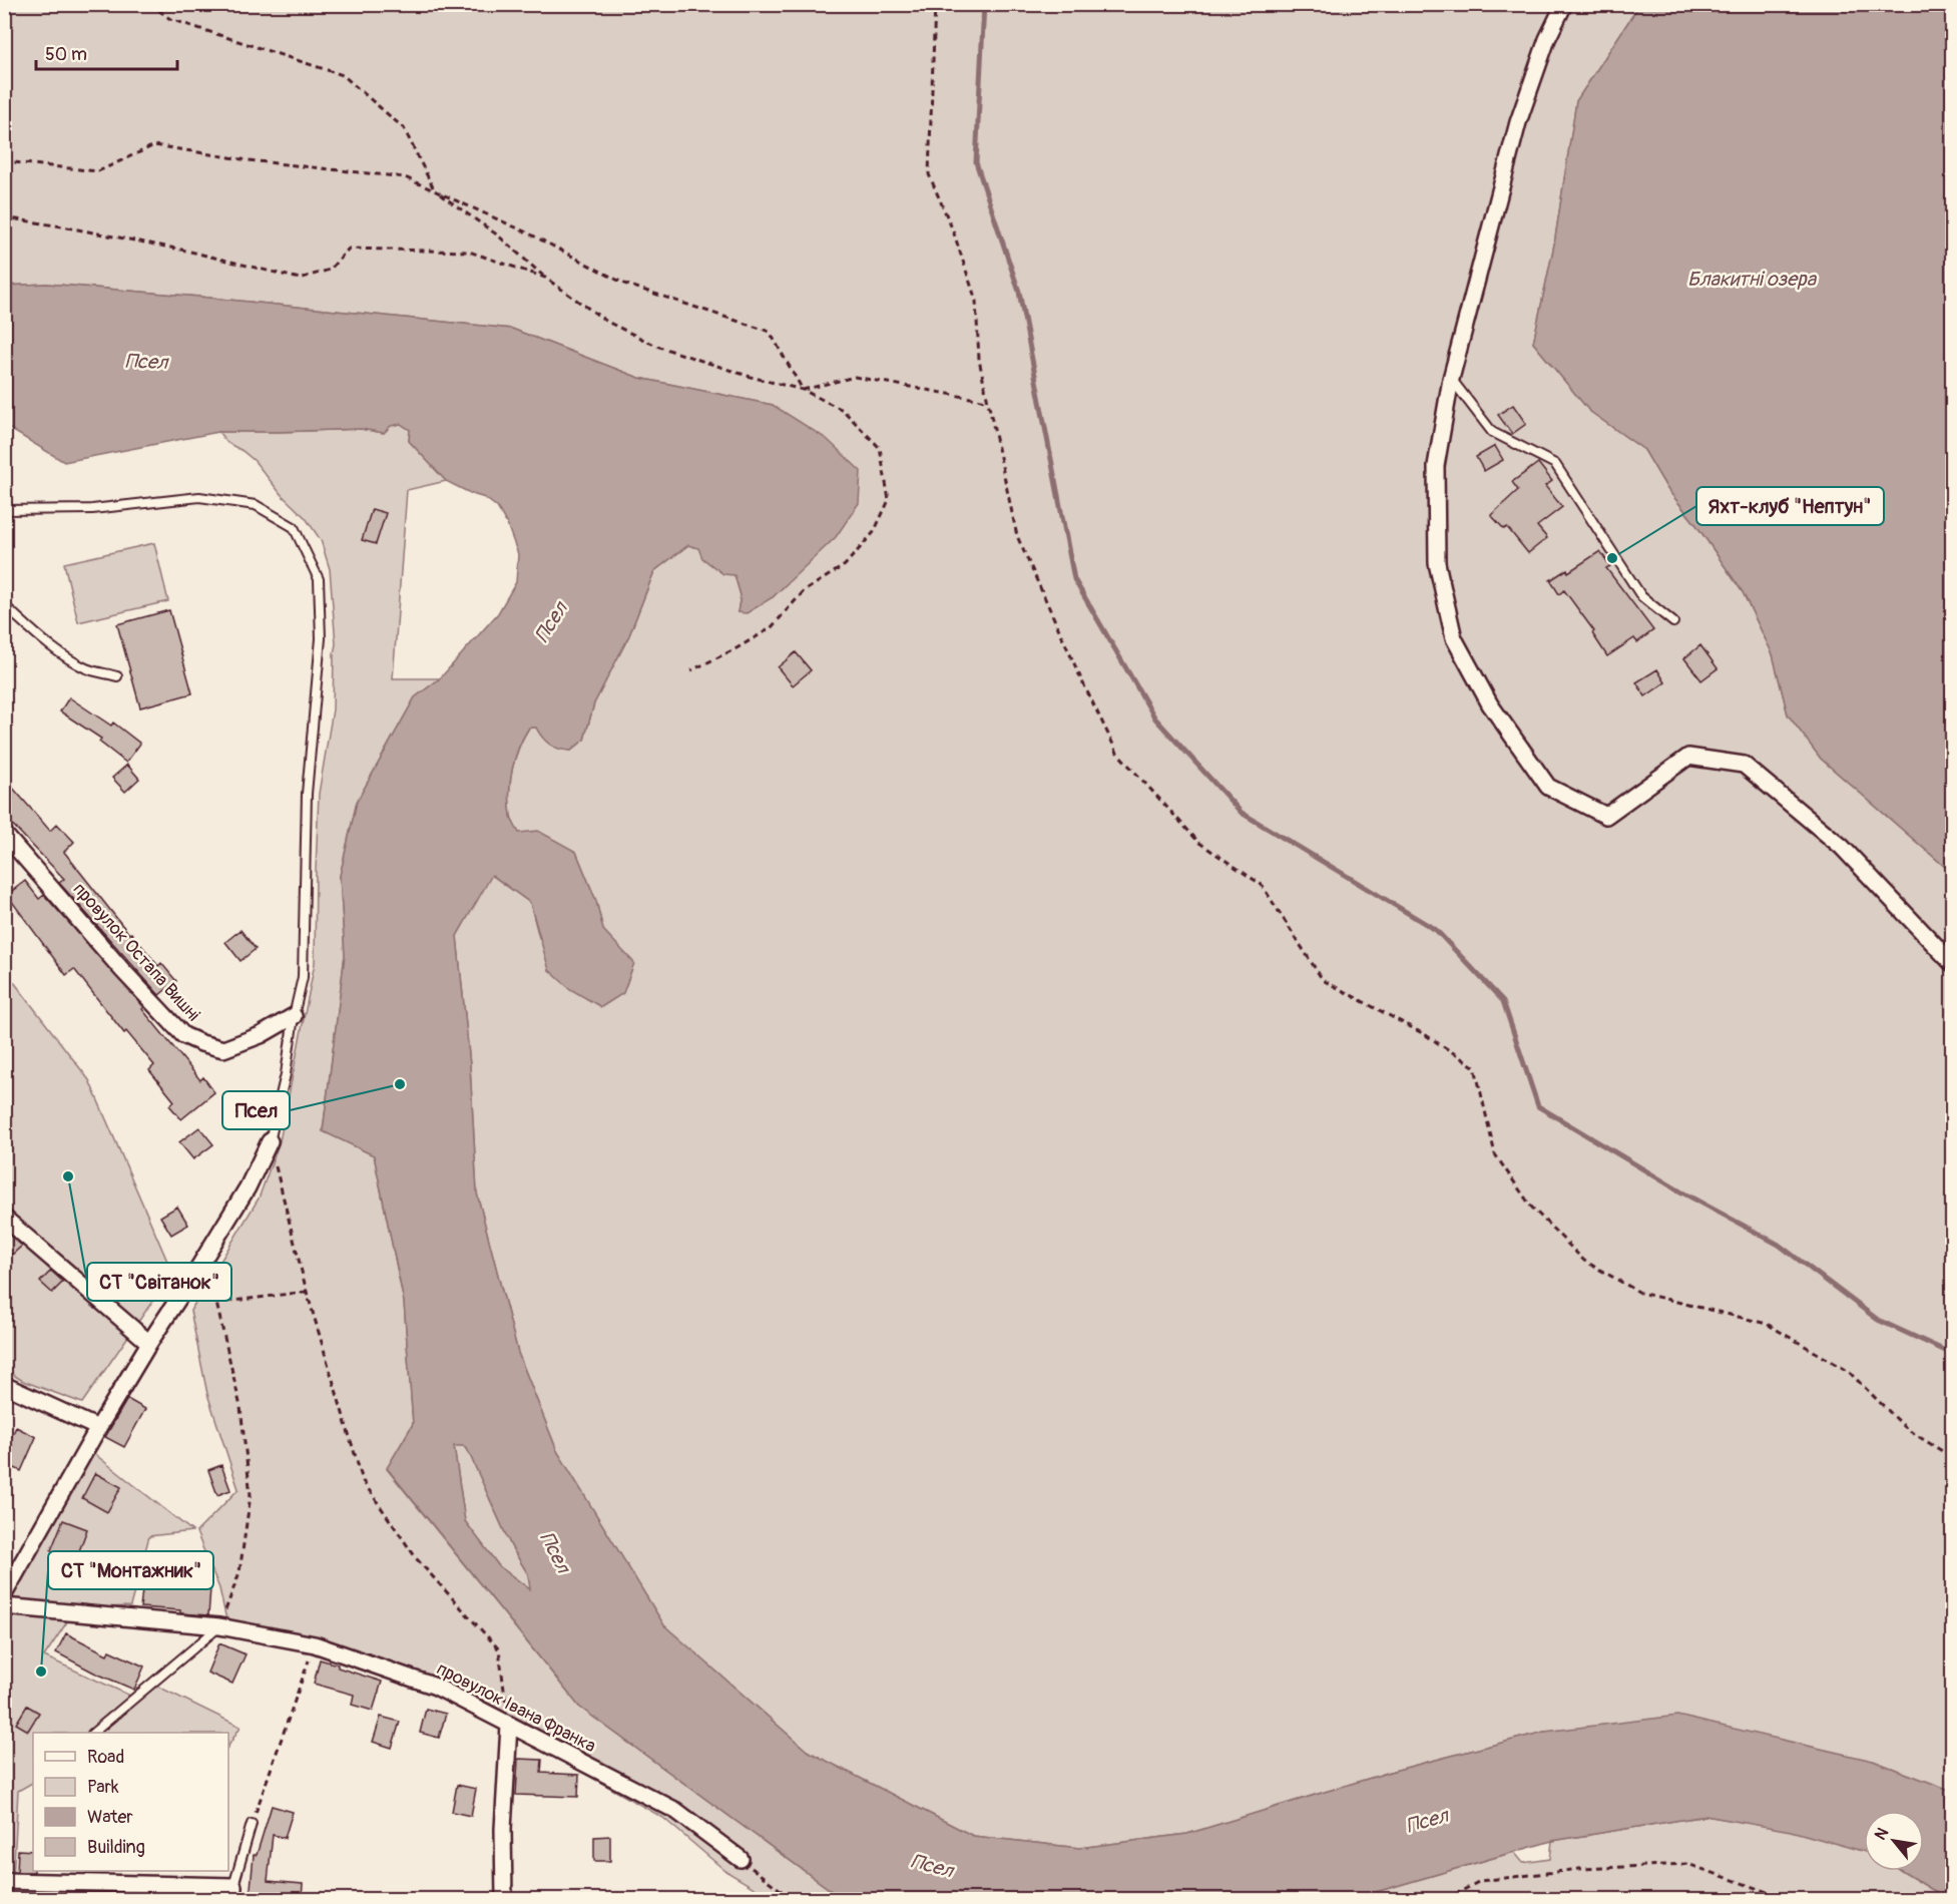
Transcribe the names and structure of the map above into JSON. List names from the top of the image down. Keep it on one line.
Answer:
{"streets":{"street":["провулок Остапа Вишні","провулок Івана Франка"]},"water":["Блакитні озера","Псел"],"places":["Яхт-клуб \"Нептун\"","Псел","СТ \"Світанок\"","СТ \"Монтажник\""],"legend":["Road","Park","Water","Building"],"scale_bar":"50 m","north":"top left"}
